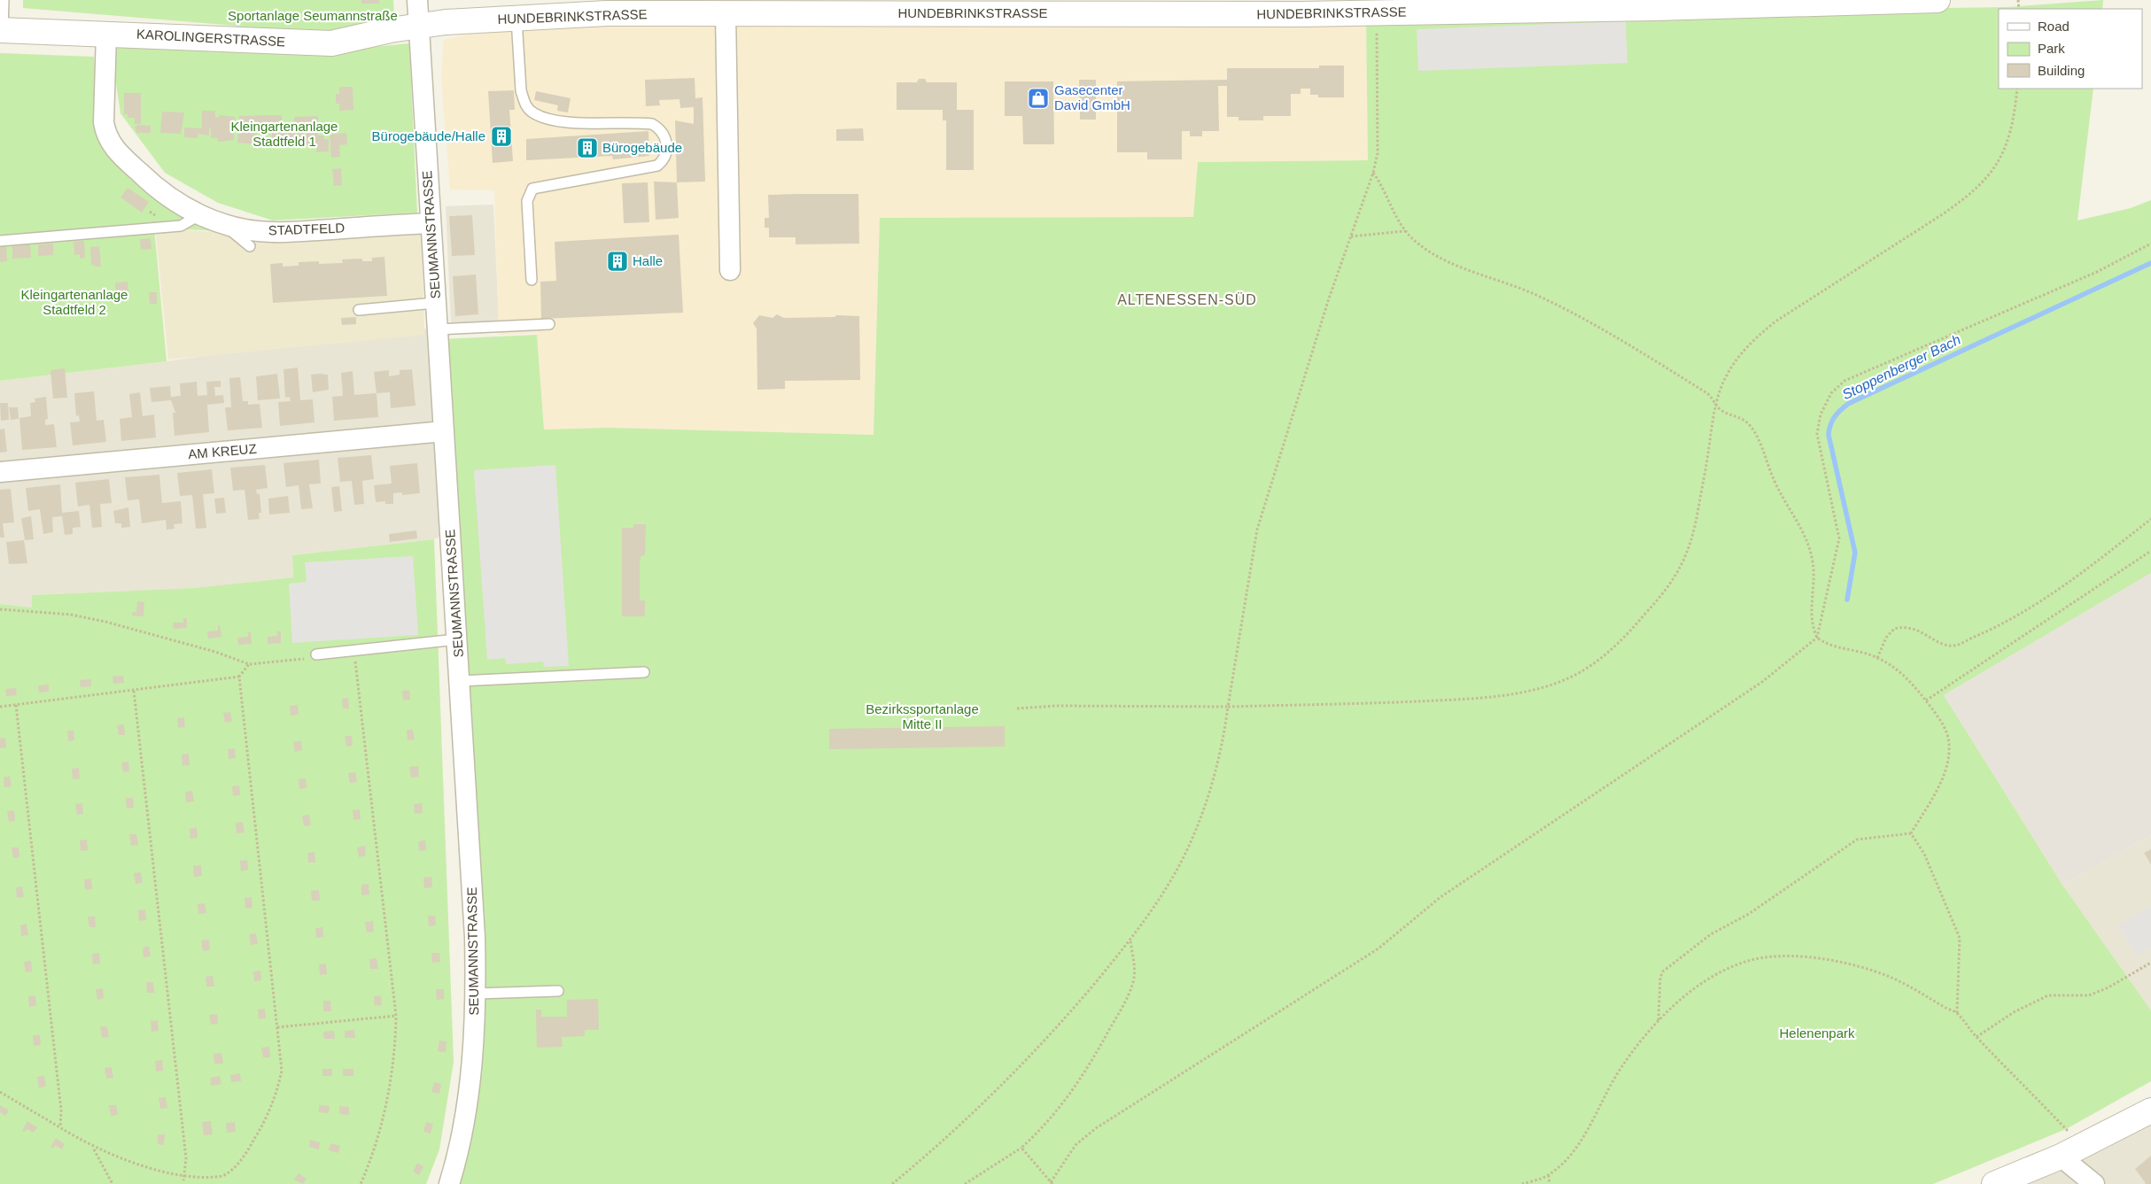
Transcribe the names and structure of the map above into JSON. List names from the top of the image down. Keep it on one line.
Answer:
{"streets":{"street":["HUNDEBRINKSTRASSE","KAROLINGERSTRASSE","STADTFELD","SEUMANNSTRASSE","AM KREUZ"]},"crossings":[["HUNDEBRINKSTRASSE","KAROLINGERSTRASSE"],["HUNDEBRINKSTRASSE","SEUMANNSTRASSE"],["KAROLINGERSTRASSE","STADTFELD"],["KAROLINGERSTRASSE","SEUMANNSTRASSE"],["STADTFELD","SEUMANNSTRASSE"],["SEUMANNSTRASSE","AM KREUZ"]],"districts":["ALTENESSEN-SÜD"],"water":["Stoppenberger Bach"],"parks":["Sportanlage Seumannstraße","Kleingartenanlage Stadtfeld 1","Kleingartenanlage Stadtfeld 2","Bezirkssportanlage Mitte II","Helenenpark"],"places":{"shop":["Gasecenter David GmbH"],"building":["Bürogebäude/Halle","Bürogebäude","Halle"]},"legend":["Road","Park","Building"]}
